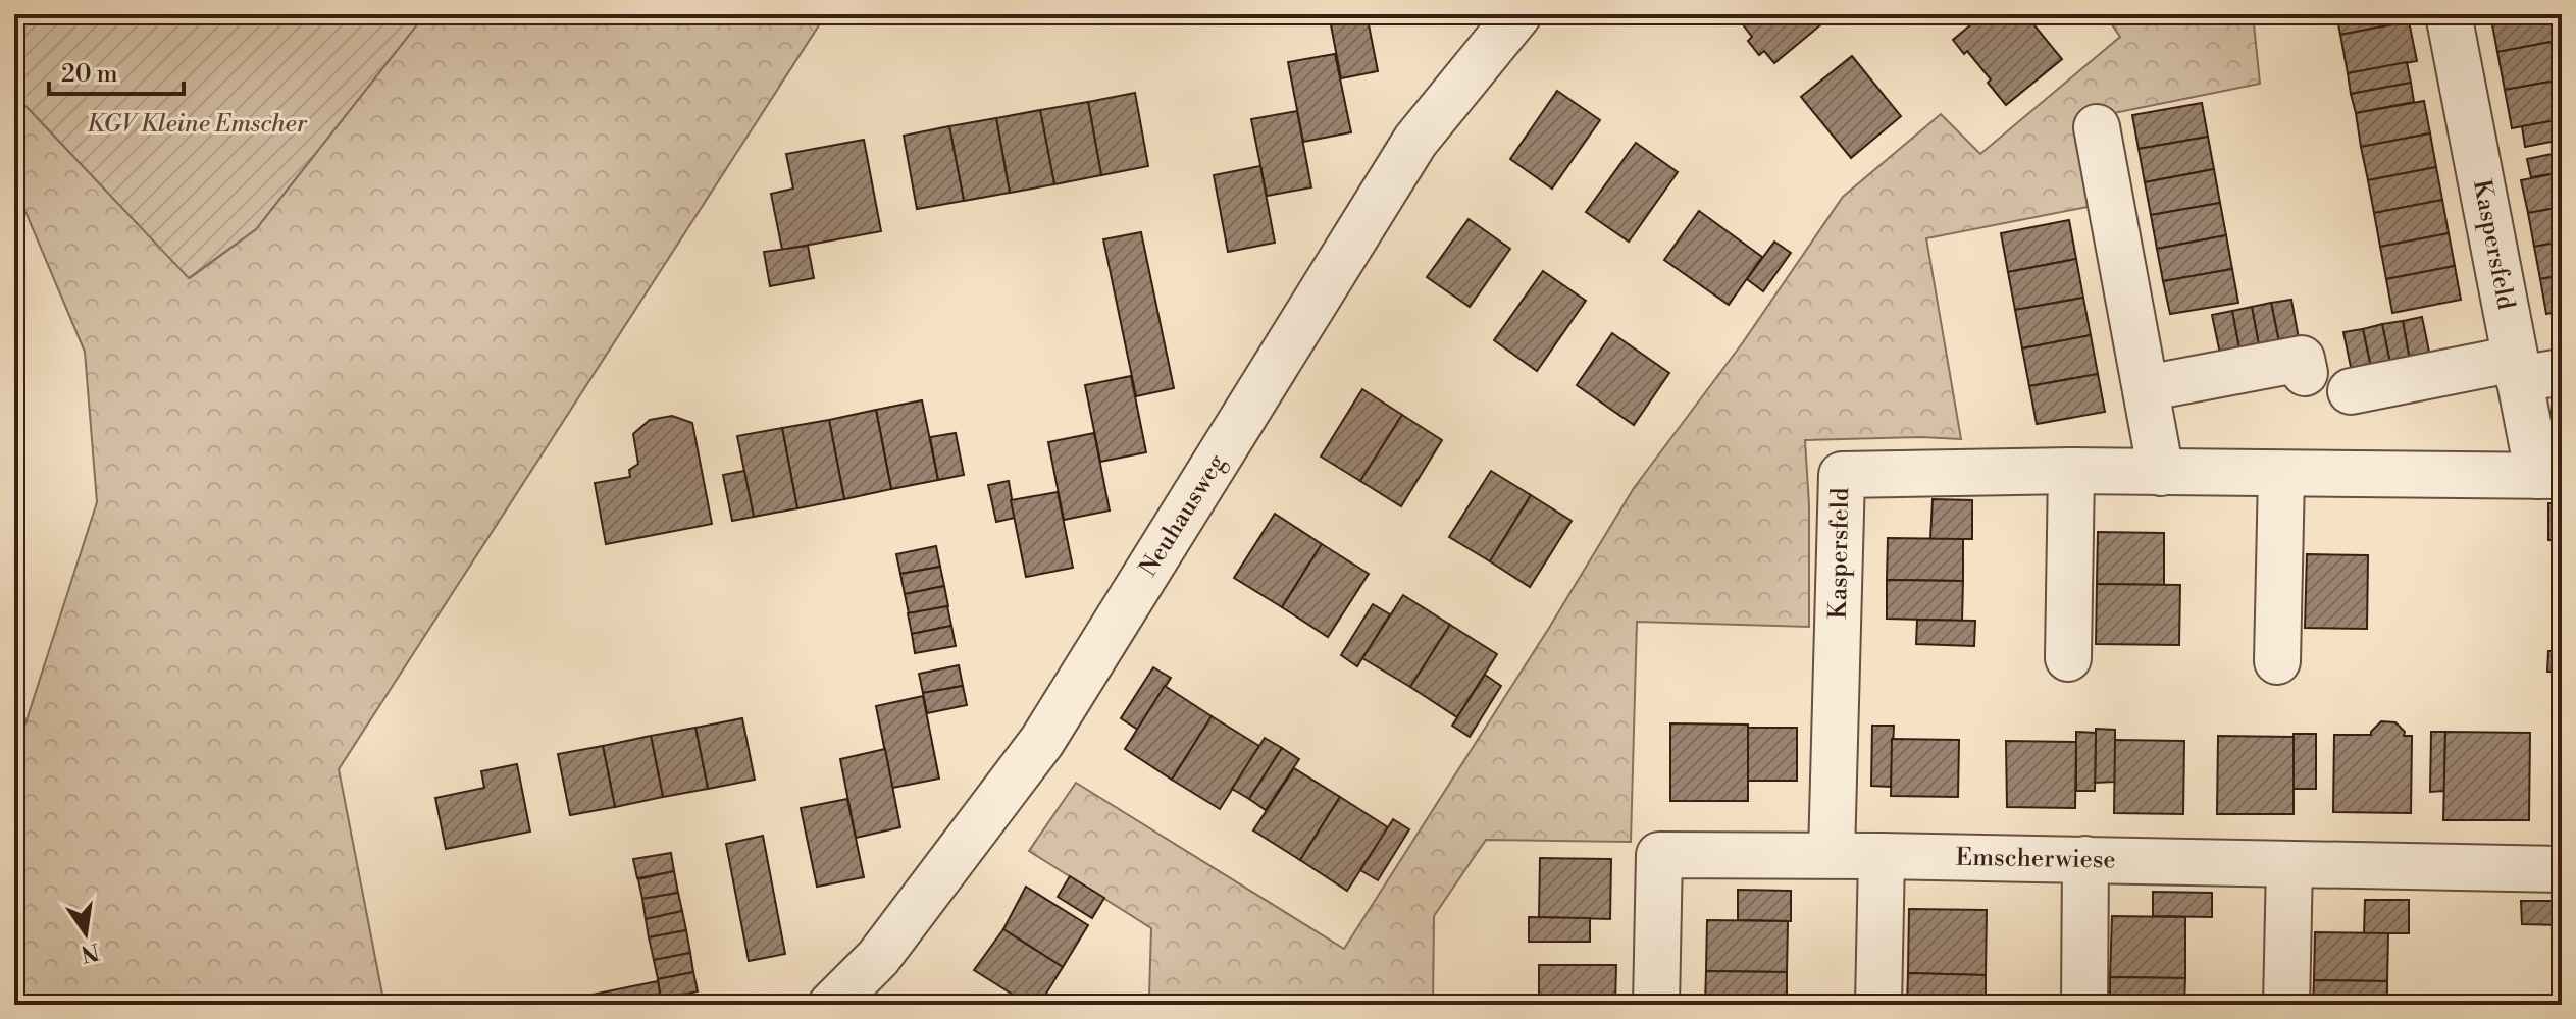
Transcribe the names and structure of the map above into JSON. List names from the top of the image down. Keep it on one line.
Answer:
{"streets":{"street":["Kaspersfeld","Neuhausweg","Emscherwiese"]},"crossings":[["Kaspersfeld","Emscherwiese"]],"parks":["KGV Kleine Emscher"],"scale_bar":"20 m","north":"bottom"}
